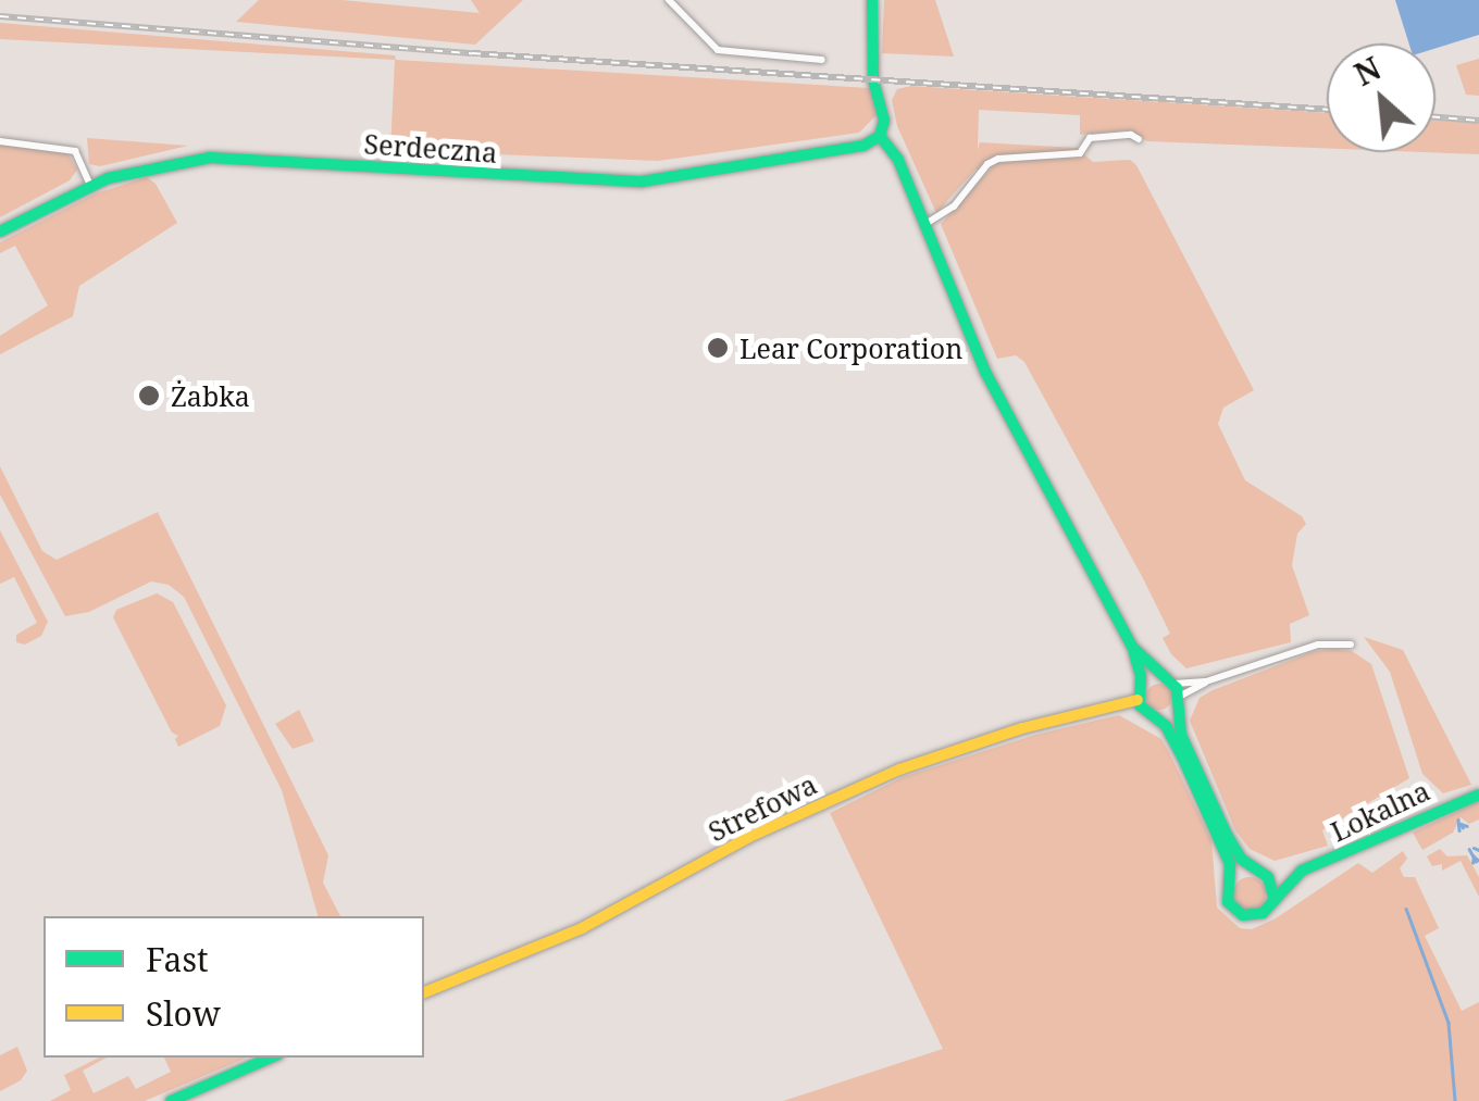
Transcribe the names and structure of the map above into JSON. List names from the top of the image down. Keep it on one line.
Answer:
{"streets":{"street":["Serdeczna","Strefowa","Lokalna"]},"places":["Lear Corporation","Żabka"],"legend":["Fast","Slow"],"north":"top left"}
